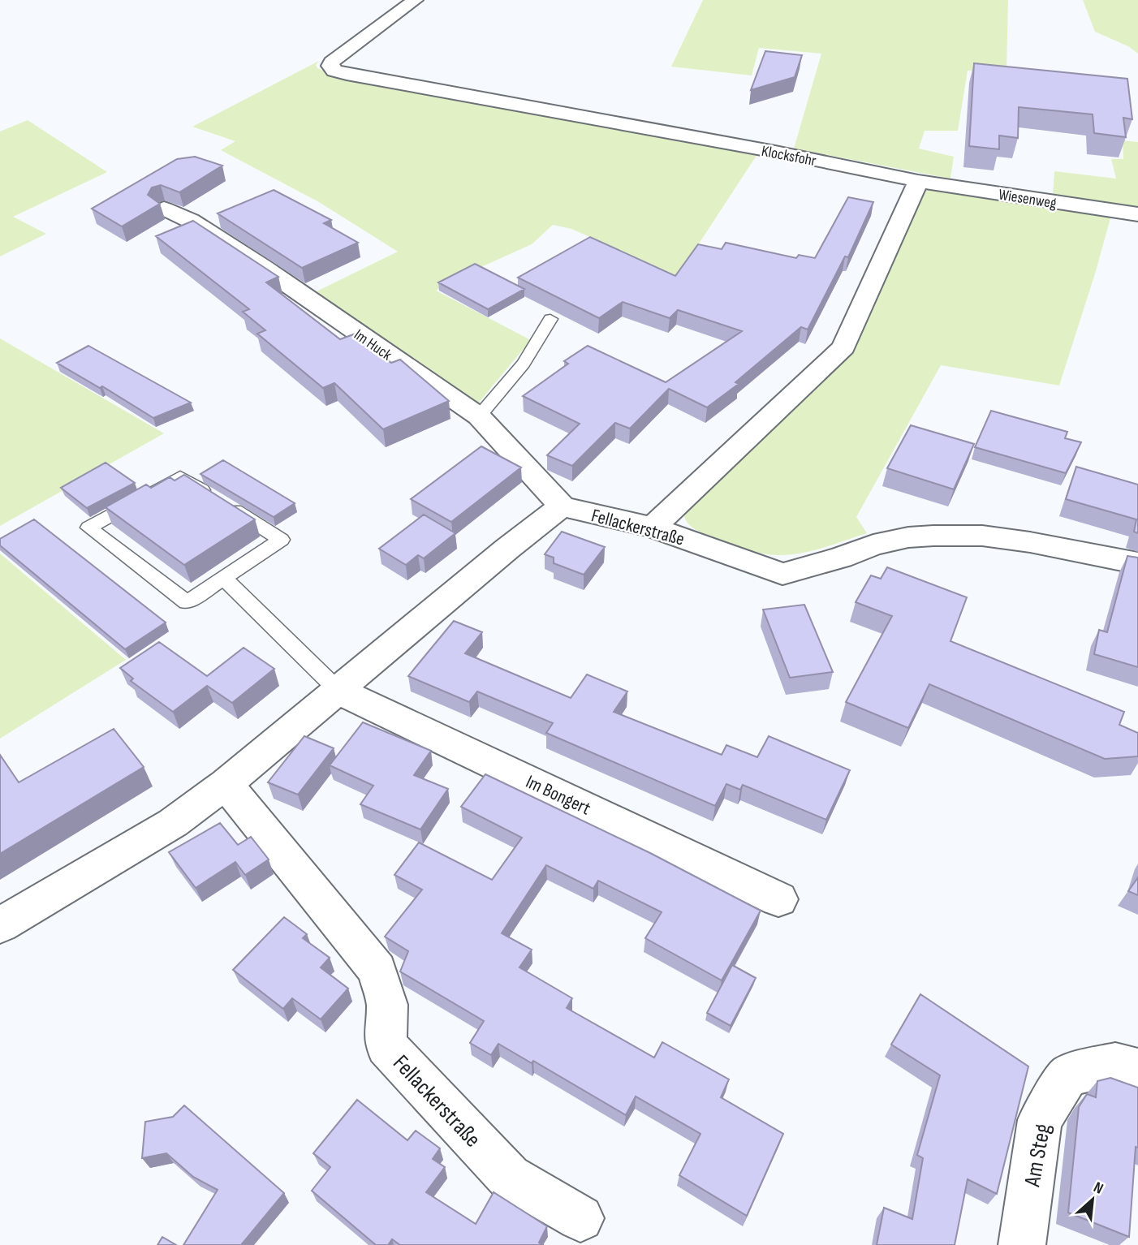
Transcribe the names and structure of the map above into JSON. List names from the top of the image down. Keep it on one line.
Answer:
{"streets":{"street":["Klocksfohr","Wiesenweg","Im Huck","Fellackerstraße","Im Bongert","Am Steg"]},"crossings":[["Klocksfohr","Wiesenweg"],["Im Huck","Fellackerstraße"]],"north":"top right"}
